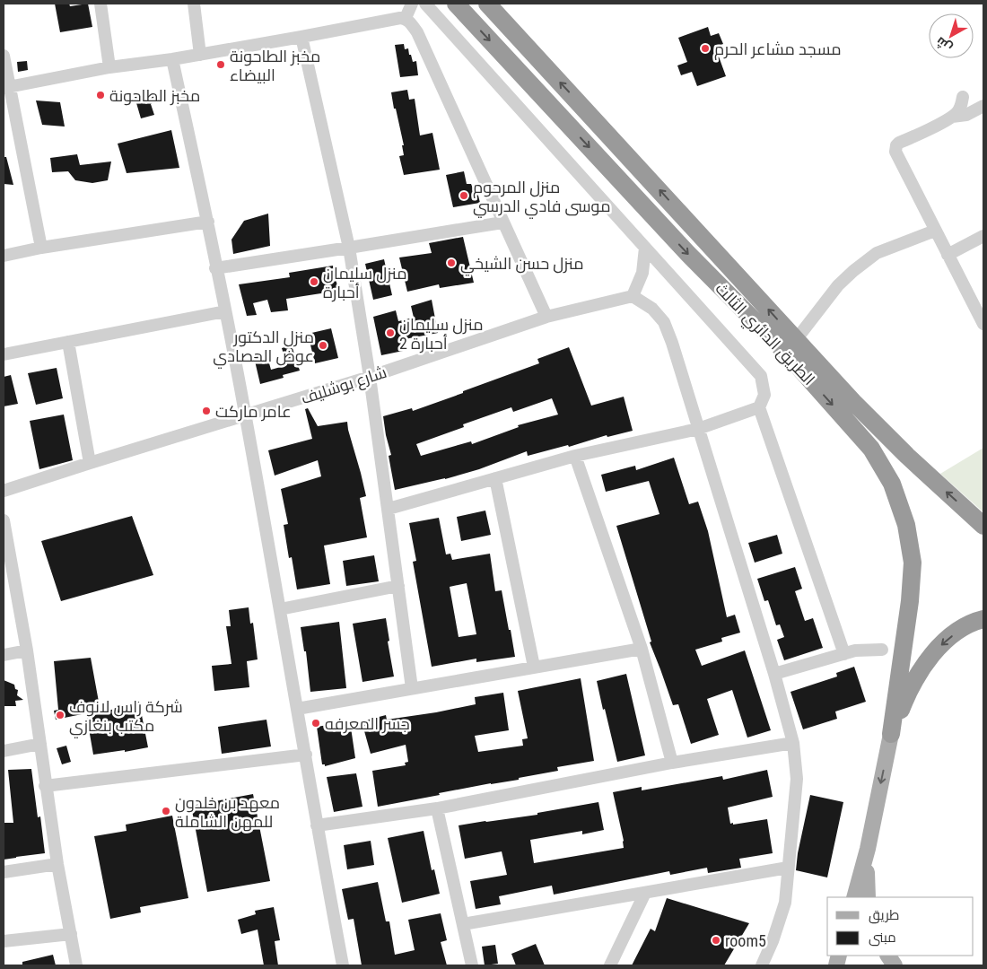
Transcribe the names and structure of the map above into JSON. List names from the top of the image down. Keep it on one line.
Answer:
{"streets":{"highway":["الطريق الدائري الثالث"],"street":["شارع بوشليف"]},"places":["مسجد مشاعر الحرم","مخبز الطاحونة البيضاء","مخبز الطاحونة","منزل المرحوم موسى فادي الدرسي","منزل حسن الشيخي","منزل سليمان أحبارة","منزل سليمان أحبارة 2","منزل الدكتور عوض الحصادي","عامر ماركت","شركة راس لانوف مكتب بنغازي","جسر المعرفه","معهد بن خلدون للمهن الشاملة","room5"],"legend":["طريق","مبنى"],"north":"bottom left"}
